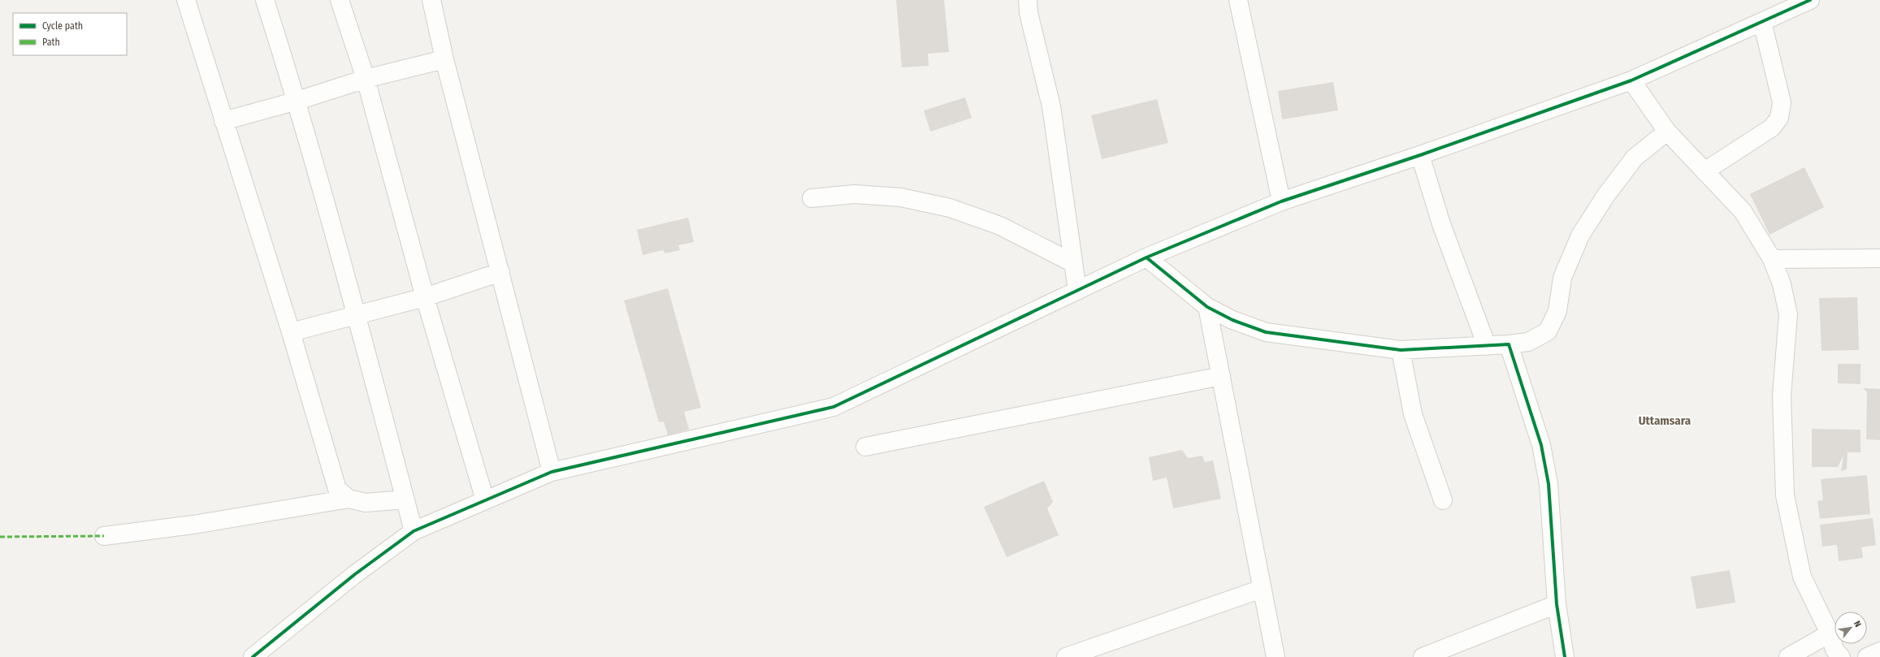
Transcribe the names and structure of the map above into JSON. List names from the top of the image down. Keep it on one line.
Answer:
{"districts":["Uttamsara"],"legend":["Cycle path","Path"],"north":"top right"}
